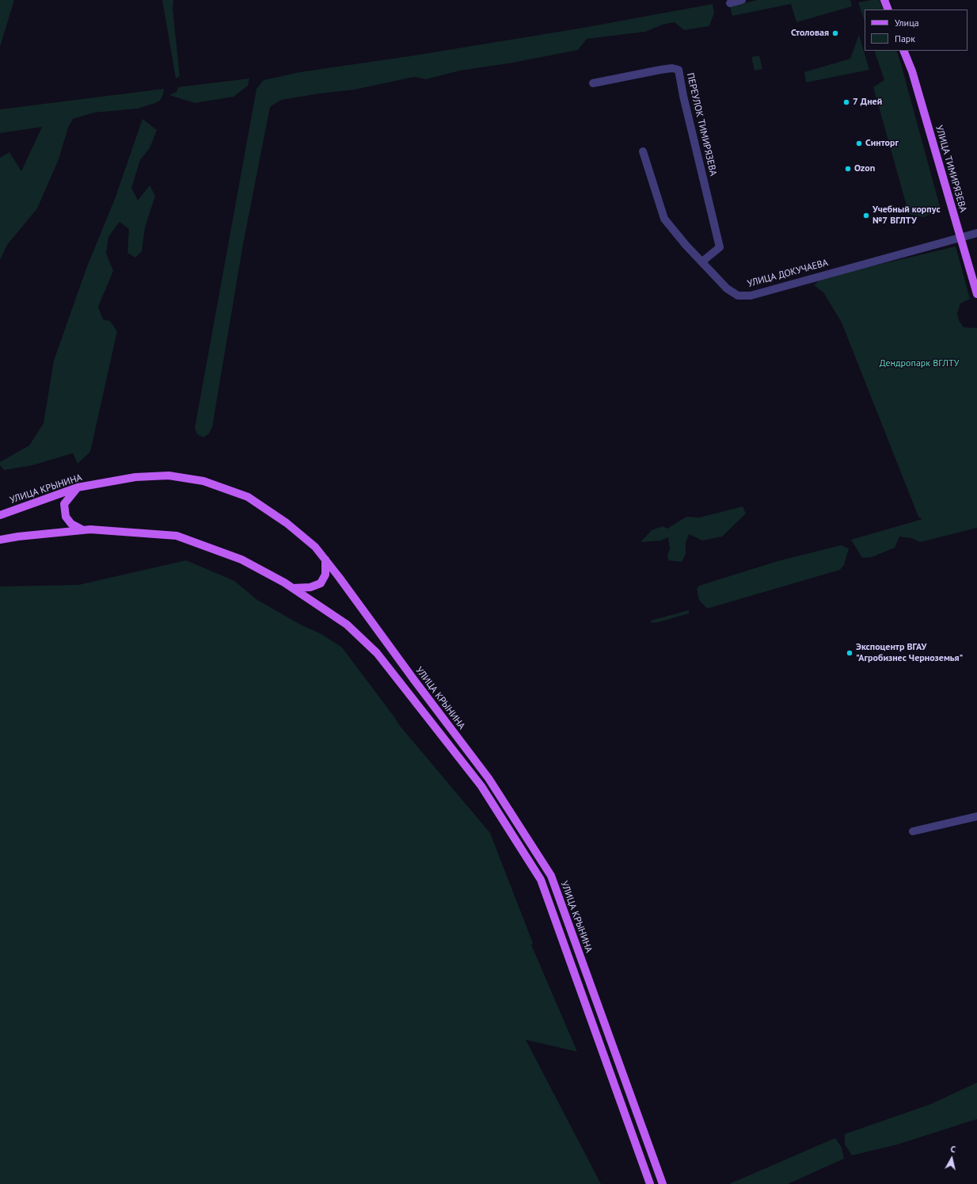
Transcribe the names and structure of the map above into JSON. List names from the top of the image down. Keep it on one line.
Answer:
{"streets":{"main road":["УЛИЦА ТИМИРЯЗЕВА","УЛИЦА КРЫНИНА"],"street":["ПЕРЕУЛОК ТИМИРЯЗЕВА","УЛИЦА ДОКУЧАЕВА"]},"crossings":[["ПЕРЕУЛОК ТИМИРЯЗЕВА","УЛИЦА ДОКУЧАЕВА"],["УЛИЦА ТИМИРЯЗЕВА","УЛИЦА ДОКУЧАЕВА"]],"parks":["Дендропарк ВГЛТУ"],"places":["Столовая","7 Дней","Синторг","Ozon","Учебный корпус №7 ВГЛТУ","Экспоцентр ВГАУ \"Агробизнес Черноземья\""],"legend":["Улица","Парк"],"north":"top"}
